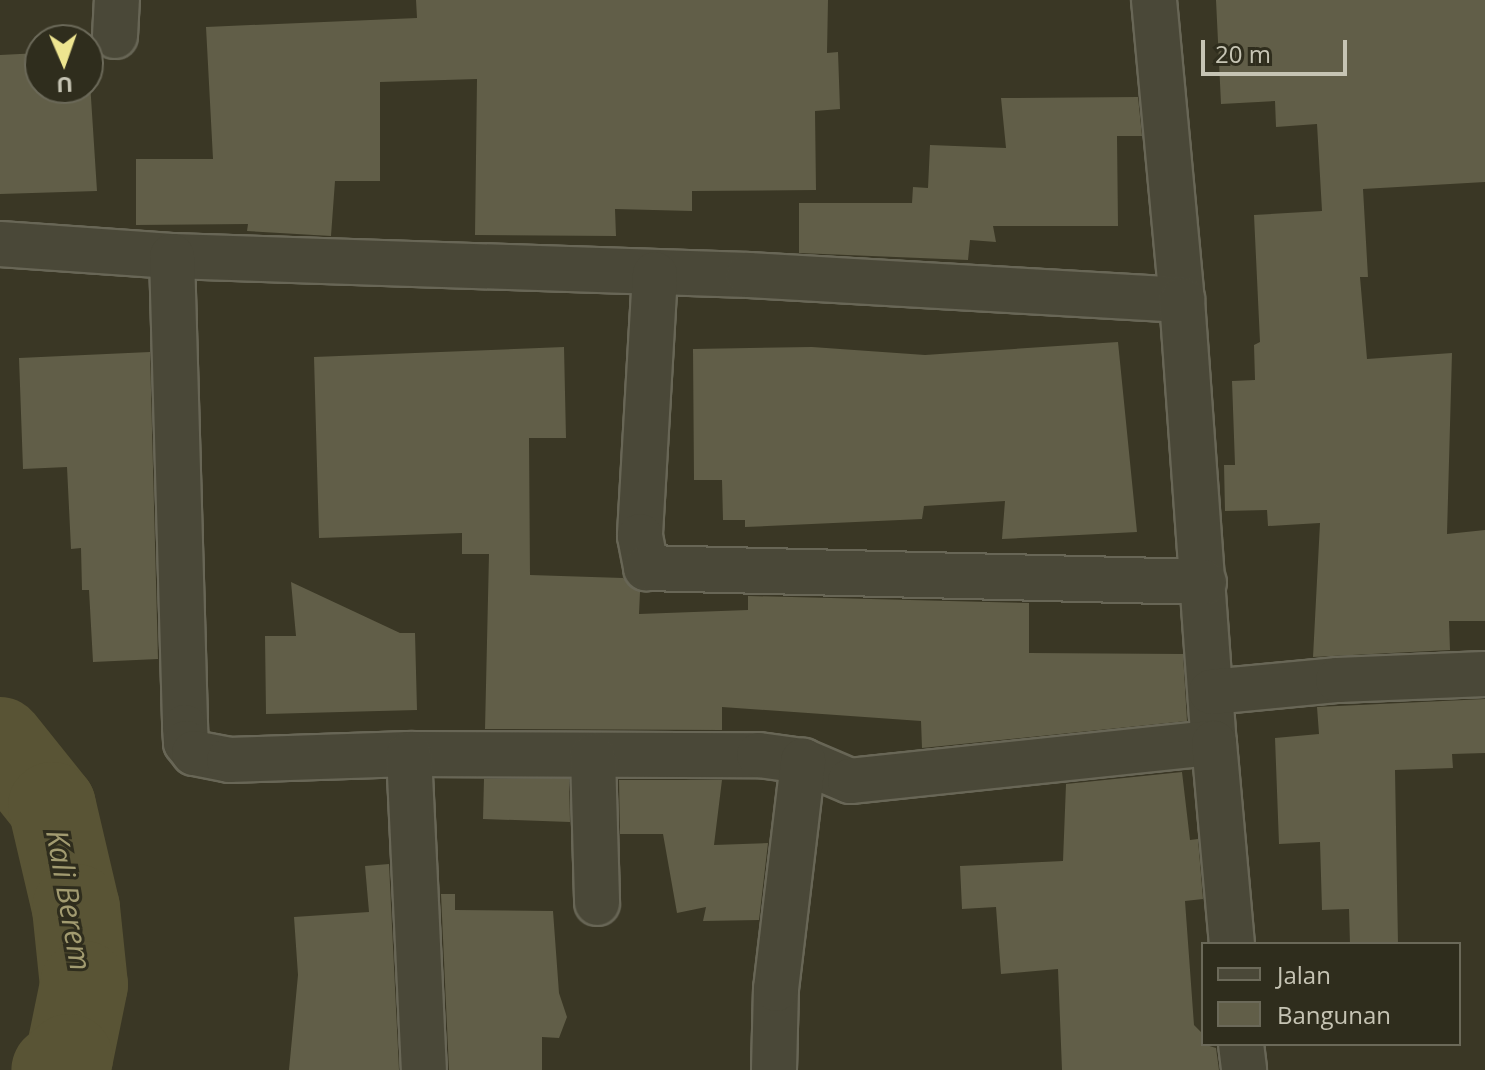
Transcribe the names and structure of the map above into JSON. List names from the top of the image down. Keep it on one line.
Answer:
{"water":["Kali Berem"],"legend":["Jalan","Bangunan"],"scale_bar":"20 m","north":"bottom"}
